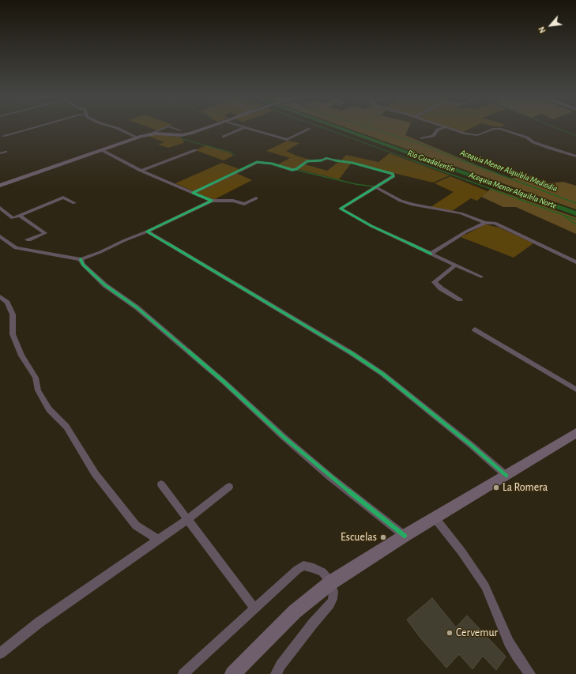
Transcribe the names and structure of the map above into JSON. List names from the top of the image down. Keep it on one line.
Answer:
{"water":["Río Guadalentín","Acequia Menor Alquibla Mediodía","Acequia Menor Alquibla Norte"],"places":["La Romera","Escuelas","Cervemur"],"north":"bottom left"}
